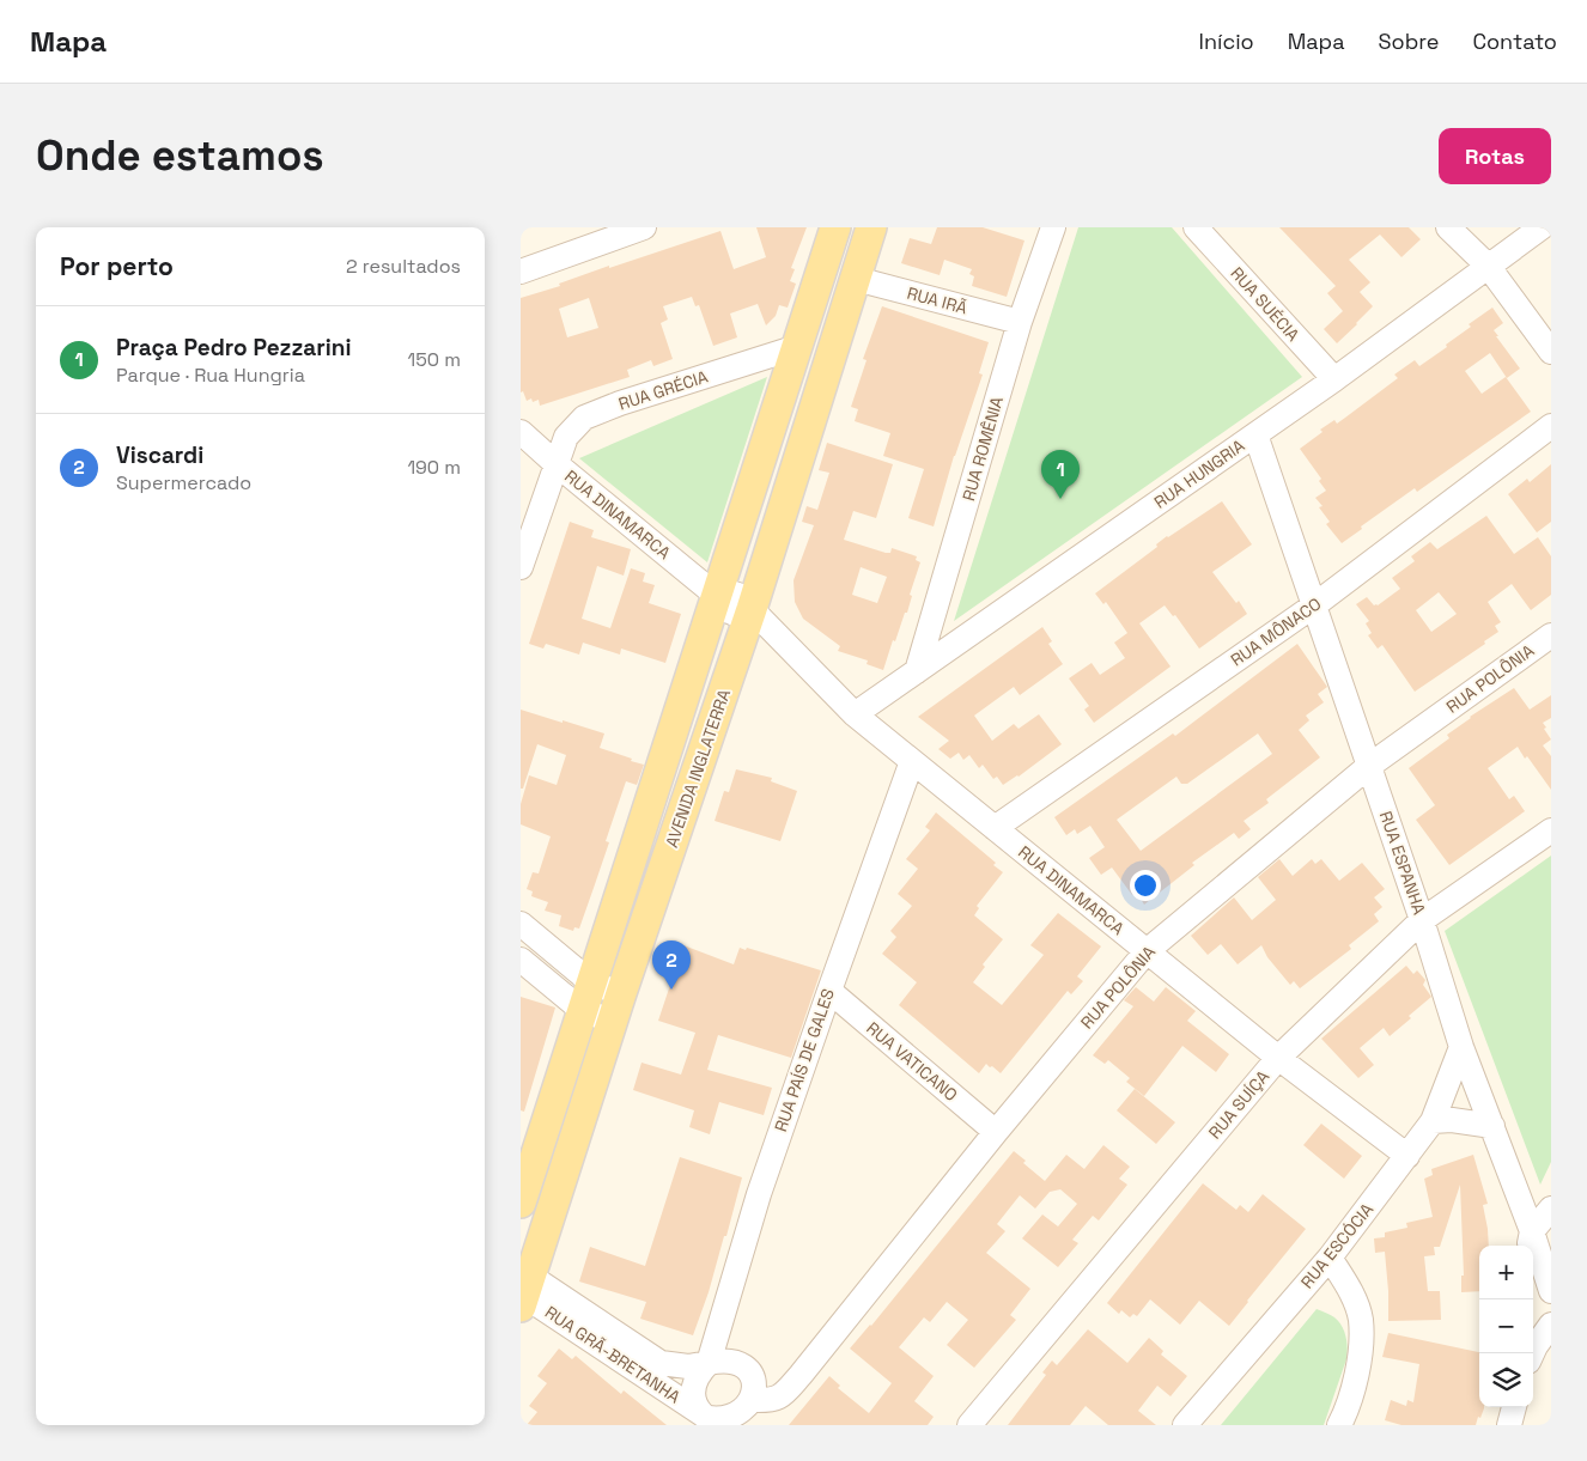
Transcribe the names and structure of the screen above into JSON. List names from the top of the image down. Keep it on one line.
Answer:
{"streets":{"main road":["AVENIDA INGLATERRA"],"street":["RUA IRÃ","RUA SUÉCIA","RUA GRÉCIA","RUA ROMÊNIA","RUA HUNGRIA","RUA DINAMARCA","RUA MÔNACO","RUA POLÔNIA","RUA ESPANHA","RUA PAÍS DE GALES","RUA VATICANO","RUA SUÍÇA","RUA ESCÓCIA","RUA GRÃ-BRETANHA"]},"crossings":[["RUA IRÃ","RUA ROMÊNIA"],["RUA IRÃ","AVENIDA INGLATERRA"],["RUA SUÉCIA","RUA HUNGRIA"],["RUA GRÉCIA","RUA DINAMARCA"],["RUA GRÉCIA","AVENIDA INGLATERRA"],["RUA ROMÊNIA","RUA HUNGRIA"],["RUA HUNGRIA","RUA DINAMARCA"],["RUA HUNGRIA","RUA ESPANHA"],["RUA DINAMARCA","RUA MÔNACO"],["RUA DINAMARCA","RUA POLÔNIA"],["RUA DINAMARCA","AVENIDA INGLATERRA"],["RUA DINAMARCA","RUA PAÍS DE GALES"],["RUA DINAMARCA","RUA SUÍÇA"],["RUA DINAMARCA","RUA ESCÓCIA"],["RUA MÔNACO","RUA ESPANHA"],["RUA POLÔNIA","RUA ESPANHA"],["RUA POLÔNIA","RUA PAÍS DE GALES"],["RUA POLÔNIA","RUA VATICANO"],["RUA POLÔNIA","RUA GRÃ-BRETANHA"],["AVENIDA INGLATERRA","RUA GRÃ-BRETANHA"],["RUA ESPANHA","RUA SUÍÇA"],["RUA ESPANHA","RUA ESCÓCIA"],["RUA PAÍS DE GALES","RUA VATICANO"],["RUA PAÍS DE GALES","RUA GRÃ-BRETANHA"]],"page":{"header":"Mapa","nav":["Início","Mapa","Sobre","Contato"],"buttons":"Rotas","title":"Onde estamos","heading":["Por perto","2 resultados"],"list":[{"mark":"1","name":"Praça Pedro Pezzarini","note":"Parque · Rua Hungria","value":"150 m"},{"mark":"2","name":"Viscardi","note":"Supermercado","value":"190 m"}],"pins":["1","2"],"map_buttons":["+","−"]}}
